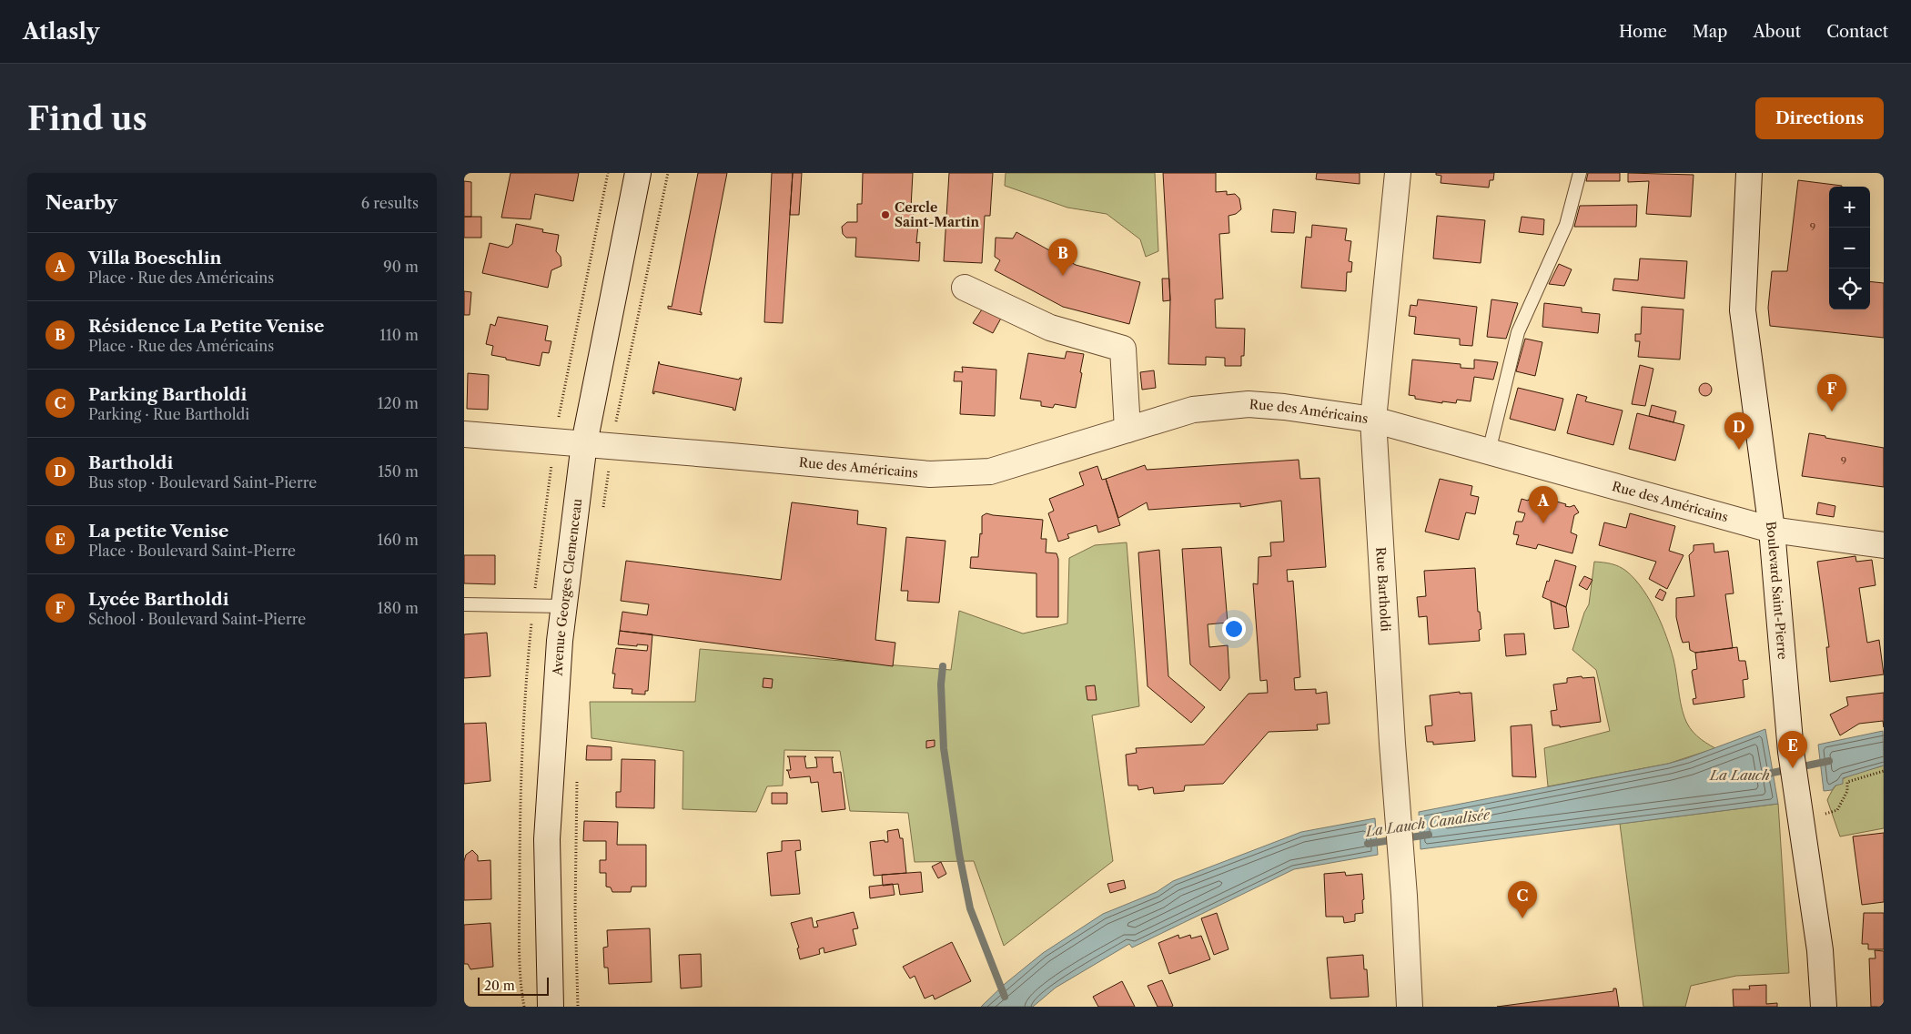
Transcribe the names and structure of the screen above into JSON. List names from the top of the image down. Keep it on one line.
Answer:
{"streets":{"street":["Rue des Américains","Avenue Georges Clemenceau","Rue Bartholdi","Boulevard Saint-Pierre"]},"crossings":[["Rue des Américains","Avenue Georges Clemenceau"],["Rue des Américains","Rue Bartholdi"],["Rue des Américains","Boulevard Saint-Pierre"]],"water":["La Lauch","La Lauch Canalisée"],"places":["Cercle Saint-Martin"],"house_numbers":["9","9"],"scale_bar":"20 m","page":{"header":"Atlasly","nav":["Home","Map","About","Contact"],"buttons":"Directions","title":"Find us","heading":["Nearby","6 results"],"map_buttons":["+","−"],"list":[{"mark":"A","name":"Villa Boeschlin","note":"Place · Rue des Américains","value":"90 m"},{"mark":"B","name":"Résidence La Petite Venise","note":"Place · Rue des Américains","value":"110 m"},{"mark":"C","name":"Parking Bartholdi","note":"Parking · Rue Bartholdi","value":"120 m"},{"mark":"D","name":"Bartholdi","note":"Bus stop · Boulevard Saint-Pierre","value":"150 m"},{"mark":"E","name":"La petite Venise","note":"Place · Boulevard Saint-Pierre","value":"160 m"},{"mark":"F","name":"Lycée Bartholdi","note":"School · Boulevard Saint-Pierre","value":"180 m"}],"pins":["B","F","D","A","E","C"],"scale":"20 m"}}
